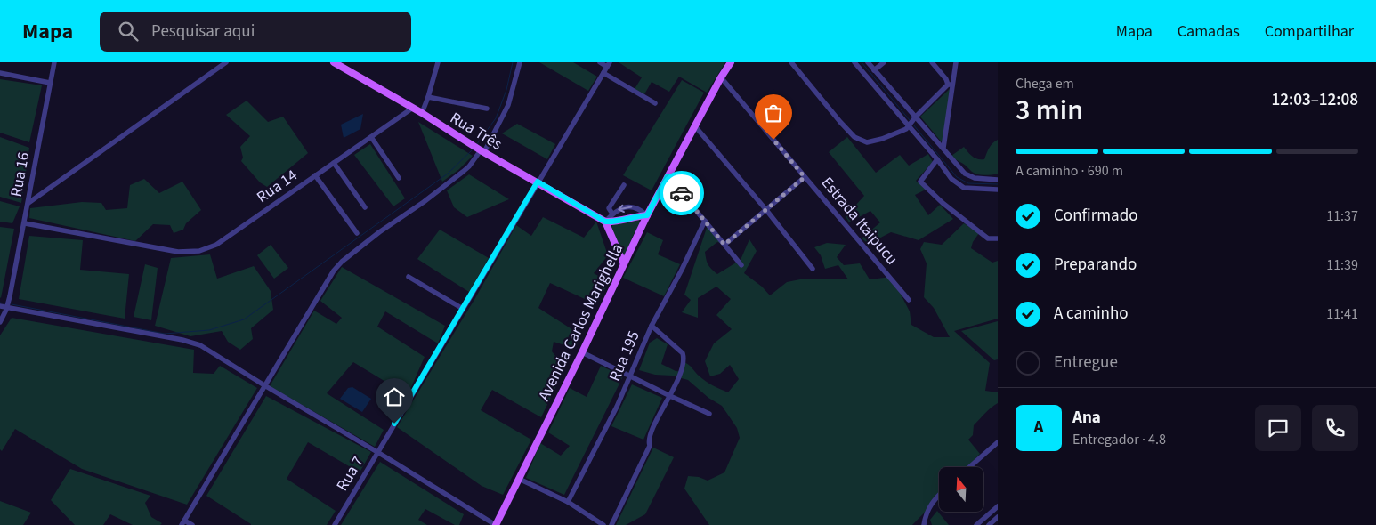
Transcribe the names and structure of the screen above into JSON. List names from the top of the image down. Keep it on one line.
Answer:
{"streets":{"main road":["Rua Três","Avenida Carlos Marighella"],"street":["Rua 16","Rua 14","Estrada Itaipucu","Rua 195","Rua 7"]},"crossings":[["Rua Três","Rua 14"],["Rua Três","Rua 7"],["Rua 16","Rua 14"],["Estrada Itaipucu","Avenida Carlos Marighella"]],"north":"top","page":{"header":"Mapa","search":"Pesquisar aqui","nav":["Mapa","Camadas","Compartilhar"],"heading":["3 min","Chega em","12:03–12:08"],"panel":["Ana","Entregador · 4.8"],"bar":"A caminho · 690 m","list":[["Confirmado","11:37"],["Preparando","11:39"],["A caminho","11:41"],"Entregue"],"round":"A"}}
